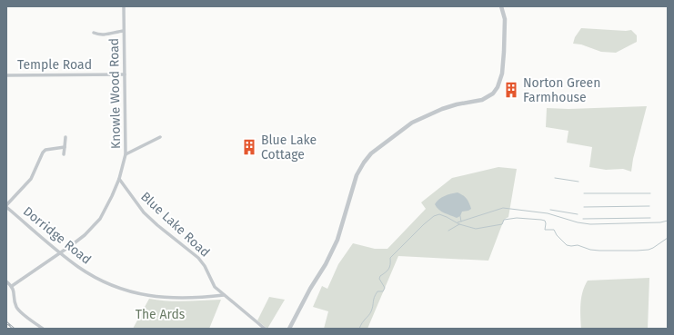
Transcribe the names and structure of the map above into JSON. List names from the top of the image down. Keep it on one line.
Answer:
{"streets":{"street":["Temple Road","Knowle Wood Road","Blue Lake Road","Dorridge Road"]},"crossings":[["Temple Road","Knowle Wood Road"],["Knowle Wood Road","Blue Lake Road"],["Knowle Wood Road","Dorridge Road"],["Blue Lake Road","Dorridge Road"]],"parks":["The Ards"],"places":{"building":["Norton Green Farmhouse","Blue Lake Cottage"]}}
